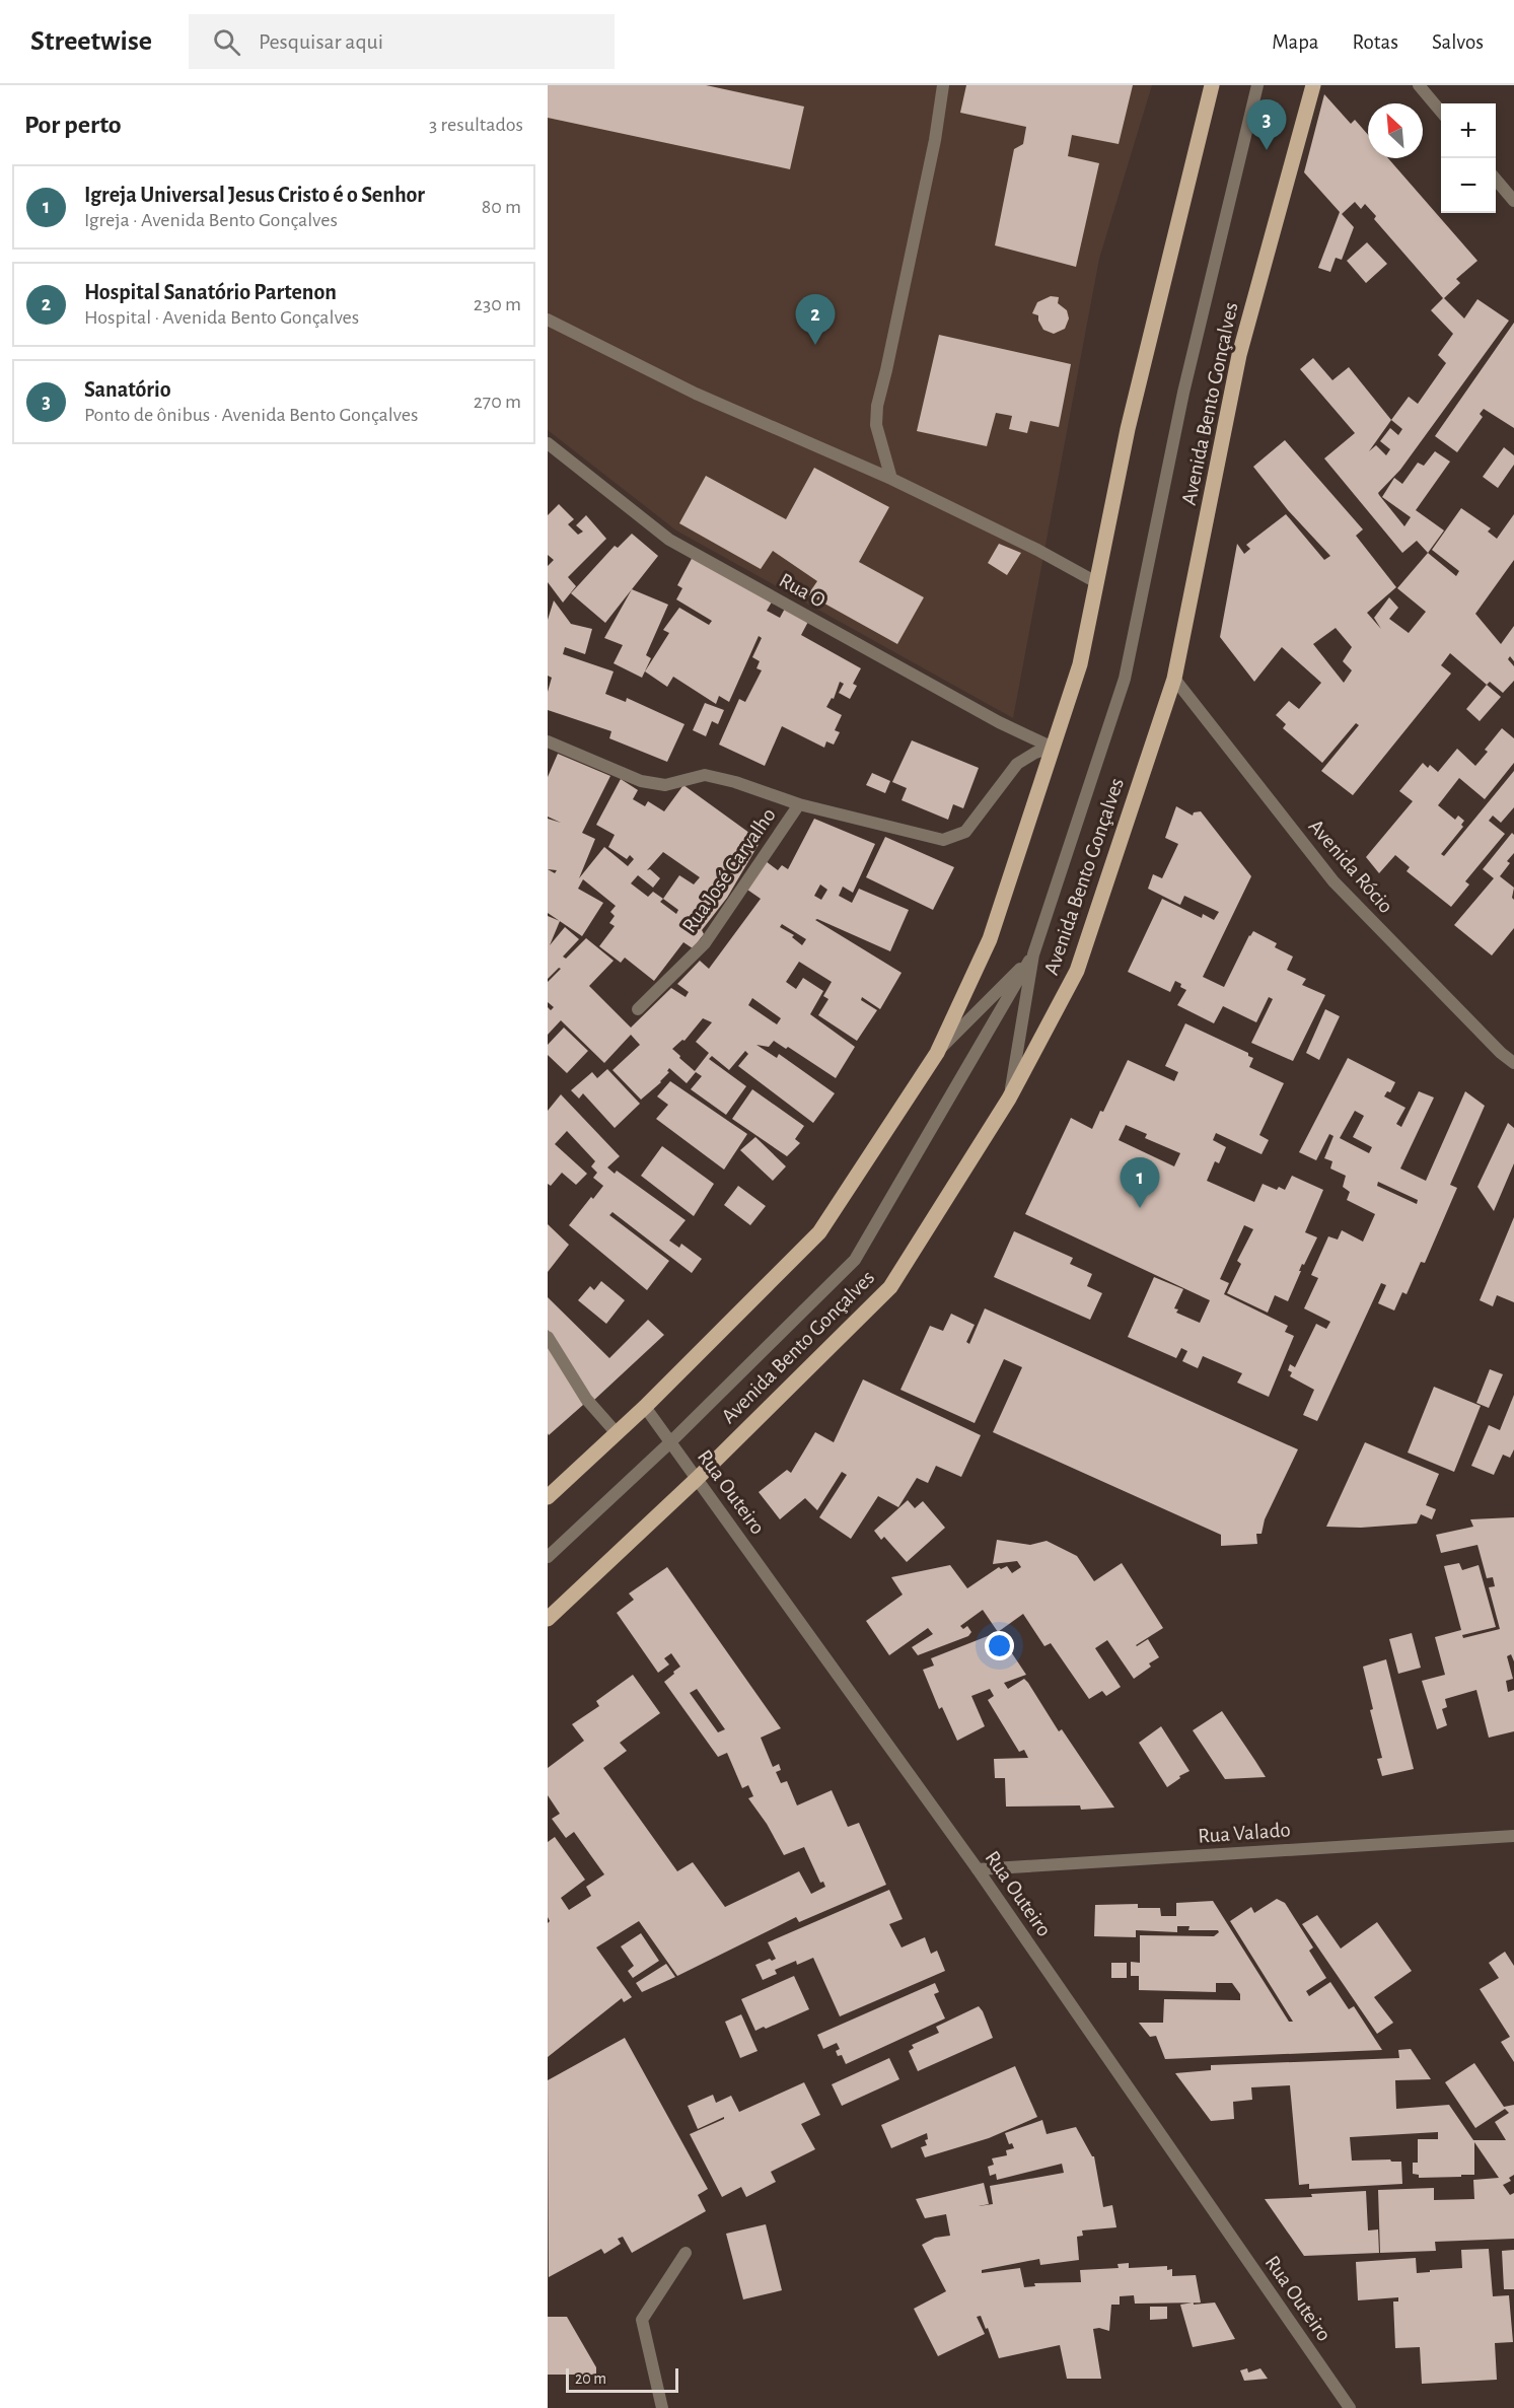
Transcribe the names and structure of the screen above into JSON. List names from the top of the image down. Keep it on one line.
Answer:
{"streets":{"main road":["Avenida Bento Gonçalves"],"street":["Rua O","Avenida Rócio","Rua José Carvalho","Rua Outeiro","Rua Valado"]},"crossings":[["Avenida Bento Gonçalves","Avenida Rócio"],["Avenida Bento Gonçalves","Rua Outeiro"],["Rua Outeiro","Rua Valado"]],"scale_bar":"20 m","north":"top left","page":{"header":"Streetwise","search":"Pesquisar aqui","nav":["Mapa","Rotas","Salvos"],"heading":["Por perto","3 resultados"],"pins":["3","2","1"],"map_buttons":["+","−"],"list":[{"mark":"1","name":"Igreja Universal Jesus Cristo é o Senhor","note":"Igreja · Avenida Bento Gonçalves","value":"80 m"},{"mark":"2","name":"Hospital Sanatório Partenon","note":"Hospital · Avenida Bento Gonçalves","value":"230 m"},{"mark":"3","name":"Sanatório","note":"Ponto de ônibus · Avenida Bento Gonçalves","value":"270 m"}],"scale":"20 m"}}
